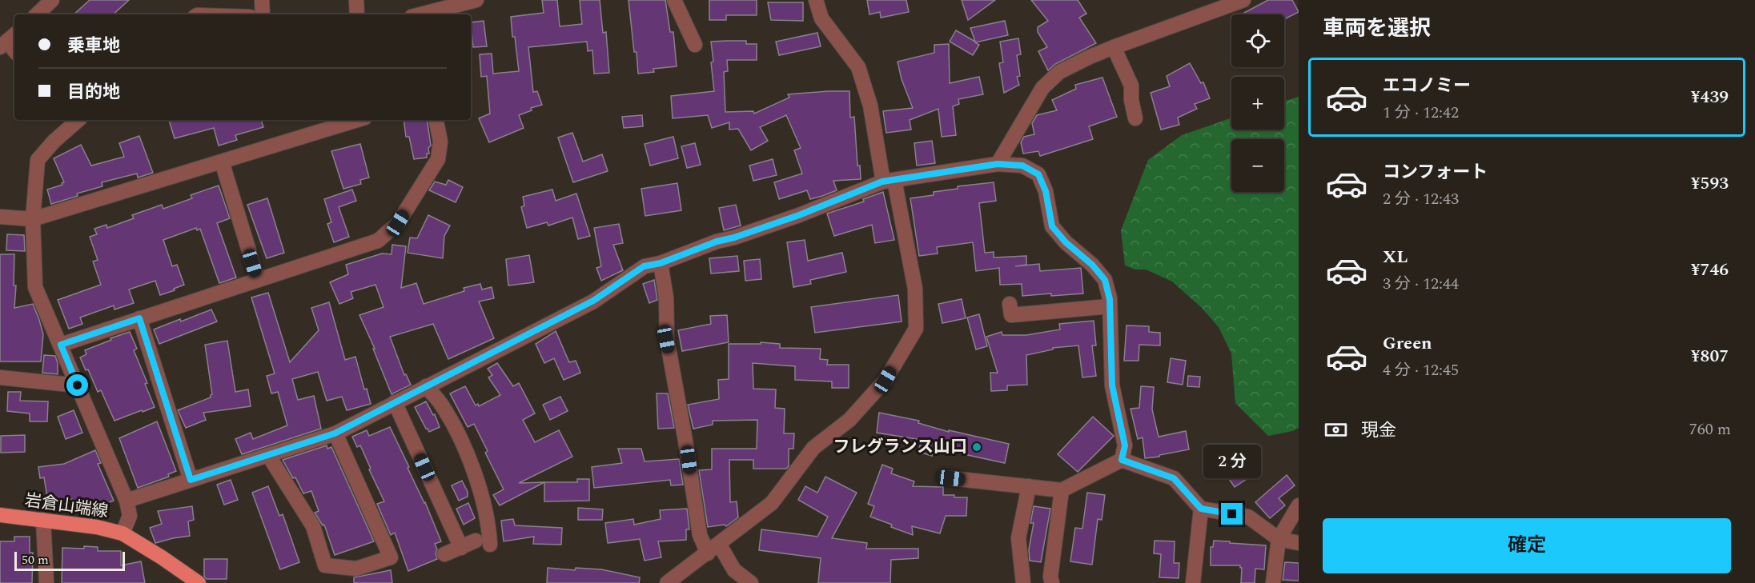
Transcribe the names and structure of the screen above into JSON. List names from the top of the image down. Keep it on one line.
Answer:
{"streets":{"main road":["岩倉山端線"]},"places":["フレグランス山口"],"scale_bar":"50 m","page":{"heading":"車両を選択","map_buttons":["+","−"],"banner":["乗車地","目的地"],"list":[{"name":"エコノミー","note":"1 分 · 12:42","value":"¥439"},{"name":"コンフォート","note":"2 分 · 12:43","value":"¥593"},{"name":"XL","note":"3 分 · 12:44","value":"¥746"},{"name":"Green","note":"4 分 · 12:45","value":"¥807"}],"pay":["現金","760 m"],"bubble":"2 分","buttons":"確定","scale":"50 m"}}
